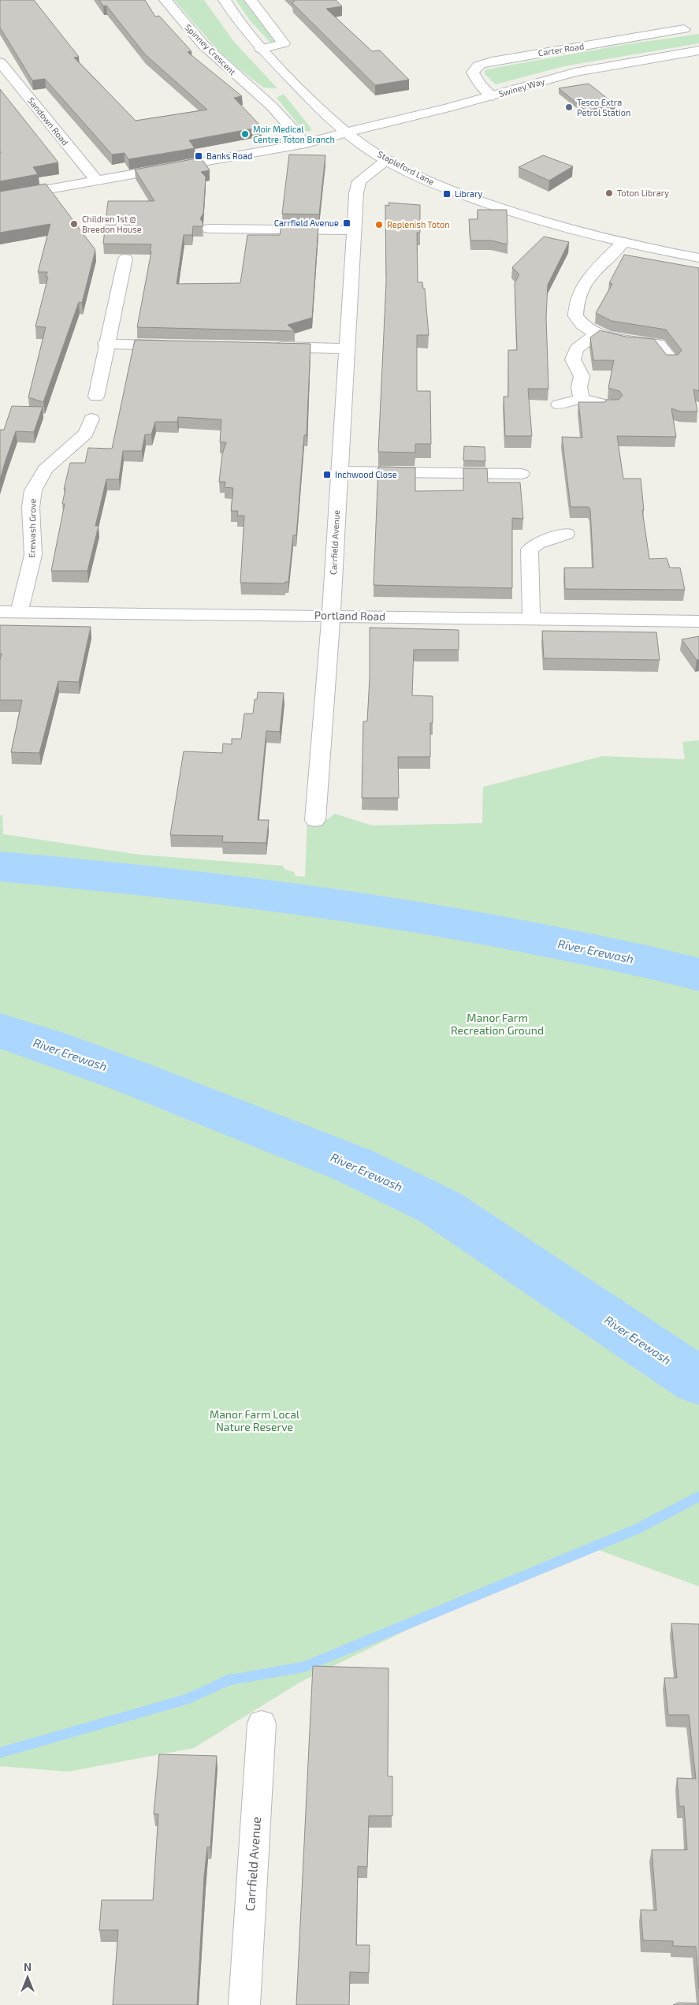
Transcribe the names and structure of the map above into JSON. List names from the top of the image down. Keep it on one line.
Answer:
{"streets":{"street":["Spinney Crescent","Carter Road","Swiney Way","Sandown Road","Stapleford Lane","Erewash Grove","Carrfield Avenue","Portland Road"]},"crossings":[["Carter Road","Swiney Way"],["Swiney Way","Stapleford Lane"],["Stapleford Lane","Carrfield Avenue"],["Erewash Grove","Portland Road"],["Carrfield Avenue","Portland Road"]],"water":["River Erewash"],"parks":["Manor Farm Recreation Ground","Manor Farm Local Nature Reserve"],"places":{"other":["Tesco Extra Petrol Station","Moir Medical Centre: Toton Branch","Toton Library","Children 1st @ Breedon House","Replenish Toton"],"transit":["Banks Road","Library","Carrfield Avenue","Inchwood Close"]},"north":"top"}
